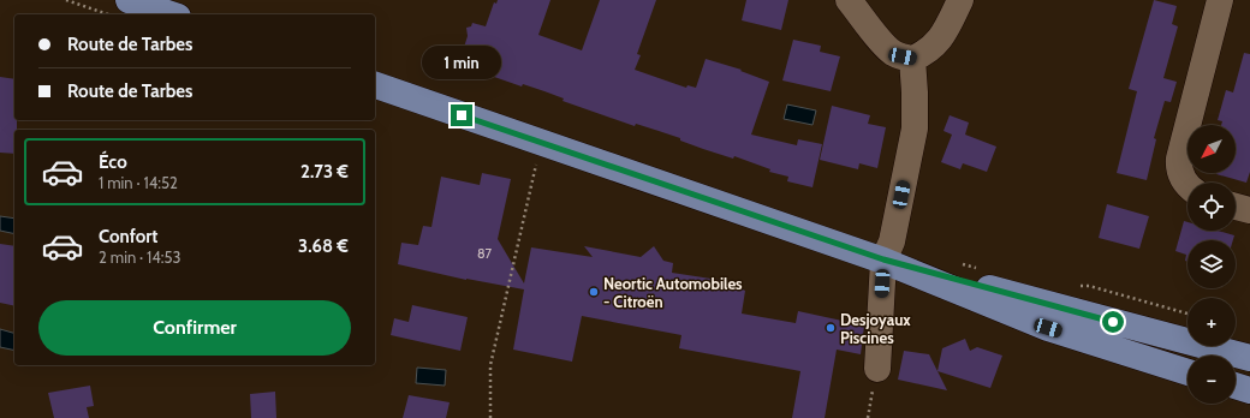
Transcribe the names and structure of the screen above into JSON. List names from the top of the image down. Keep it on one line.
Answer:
{"places":["Neortic Automobiles - Citroën","Desjoyaux Piscines"],"house_numbers":["87"],"north":"bottom left","page":{"banner":["Route de Tarbes","Route de Tarbes"],"bubble":"1 min","map_buttons":["+","−"],"list":[{"name":"Éco","note":"1 min · 14:52","value":"2.73 €"},{"name":"Confort","note":"2 min · 14:53","value":"3.68 €"}],"buttons":"Confirmer"}}
